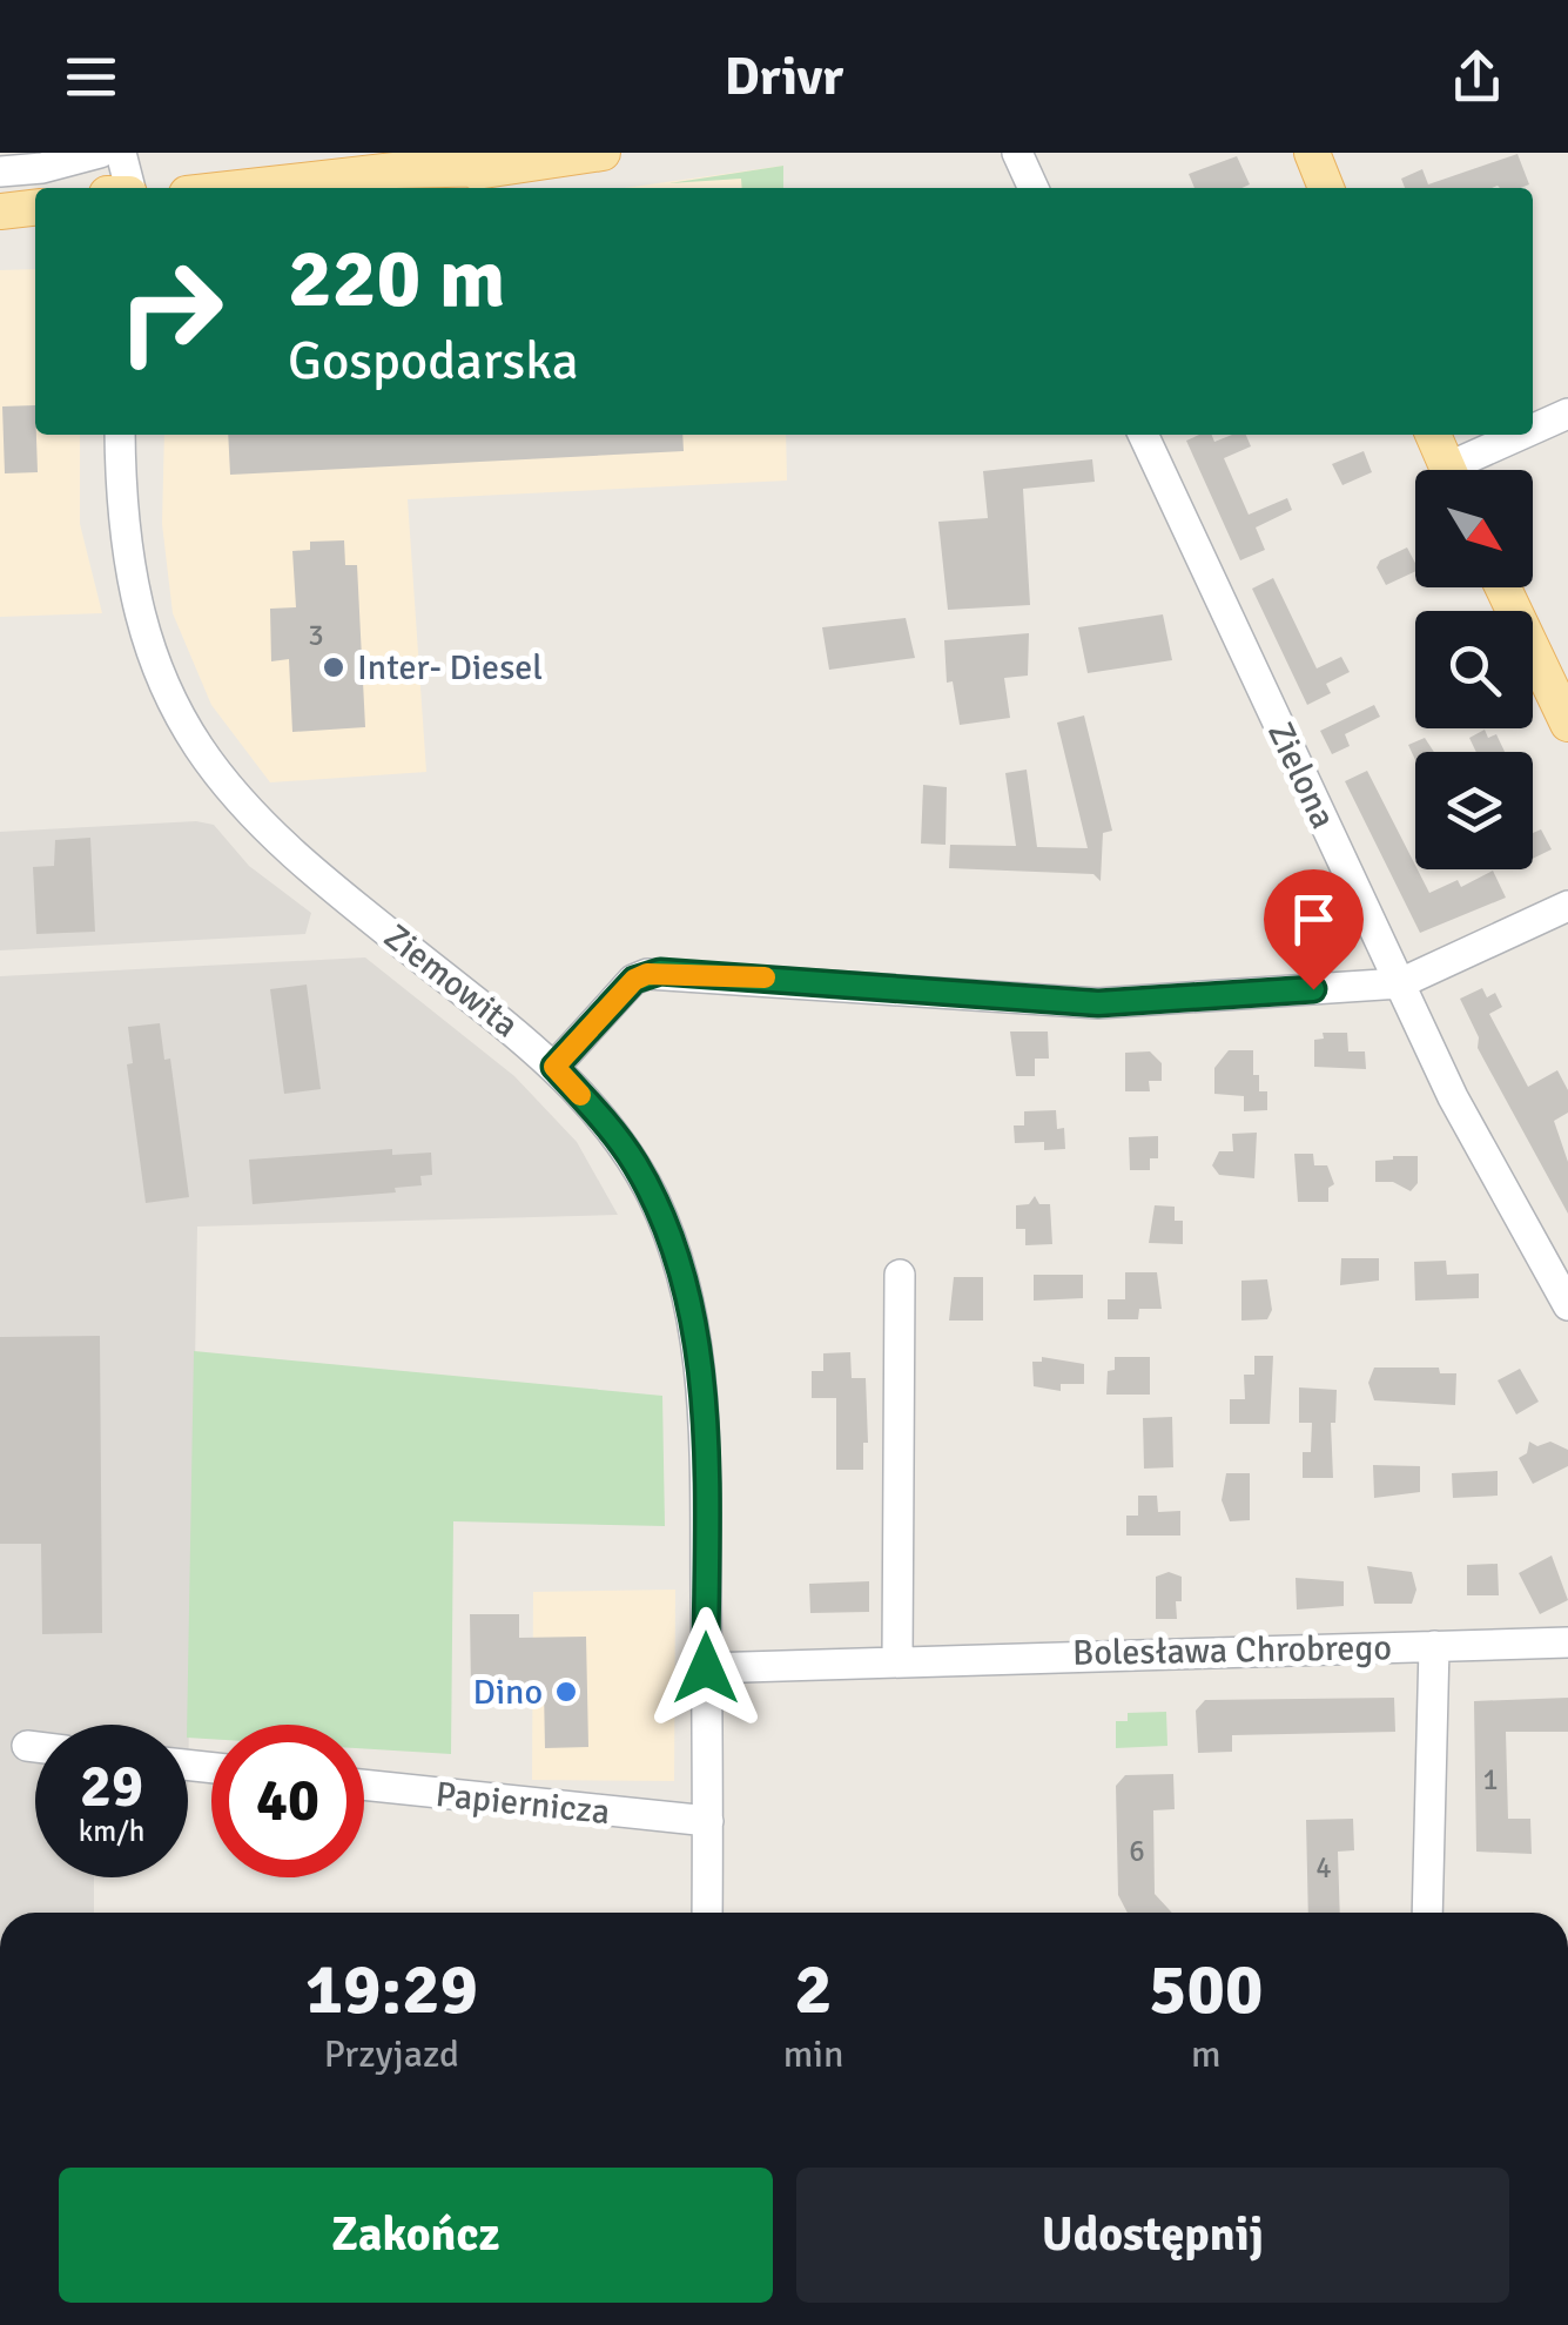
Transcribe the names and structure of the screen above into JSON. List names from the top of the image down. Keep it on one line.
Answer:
{"streets":{"street":["Zielona","Ziemowita","Bolesława Chrobrego","Papiernicza"]},"crossings":[["Ziemowita","Bolesława Chrobrego"],["Ziemowita","Papiernicza"]],"places":["Inter- Diesel","Dino"],"house_numbers":["3","1","6","4"],"north":"bottom right","page":{"header":"Drivr","turn":["220 m","Gospodarska"],"speed":"29 km/h","limit":"40","eta":["19:29","Przyjazd","2","min","500","m"],"buttons":["Zakończ","Udostępnij"]}}
